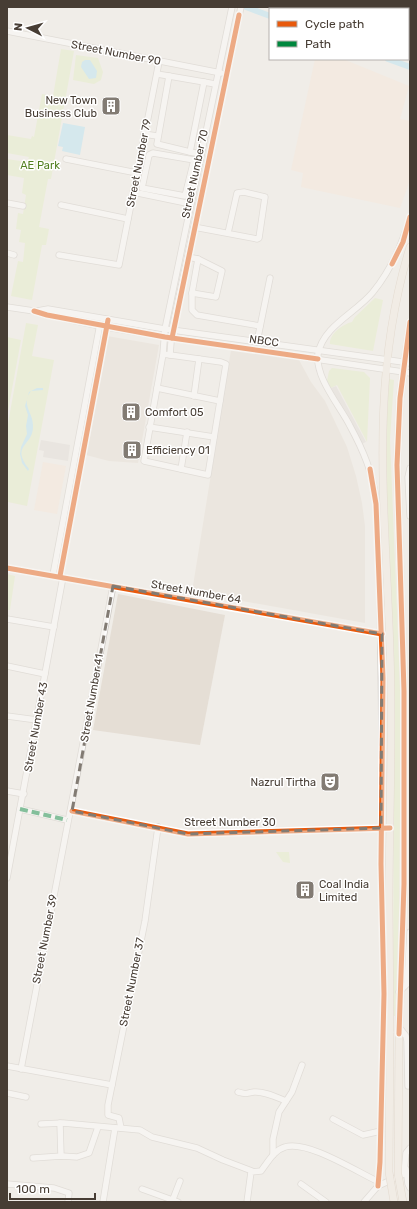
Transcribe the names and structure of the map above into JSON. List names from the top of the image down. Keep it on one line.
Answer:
{"streets":{"street":["Street Number 90","Street Number 79","Street Number 70","NBCC","Street Number 64","Street Number 41","Street Number 43","Street Number 30","Street Number 39","Street Number 37"]},"crossings":[["Street Number 90","Street Number 79"],["Street Number 90","Street Number 70"],["Street Number 70","NBCC"],["NBCC","Street Number 43"],["Street Number 64","Street Number 41"],["Street Number 64","Street Number 43"],["Street Number 41","Street Number 30"],["Street Number 41","Street Number 39"],["Street Number 30","Street Number 39"],["Street Number 30","Street Number 37"]],"parks":["AE Park"],"places":{"building":["New Town Business Club","Comfort 05","Efficiency 01","Coal India Limited"],"theatre":["Nazrul Tirtha"]},"legend":["Cycle path","Path"],"scale_bar":"100 m","north":"left"}
